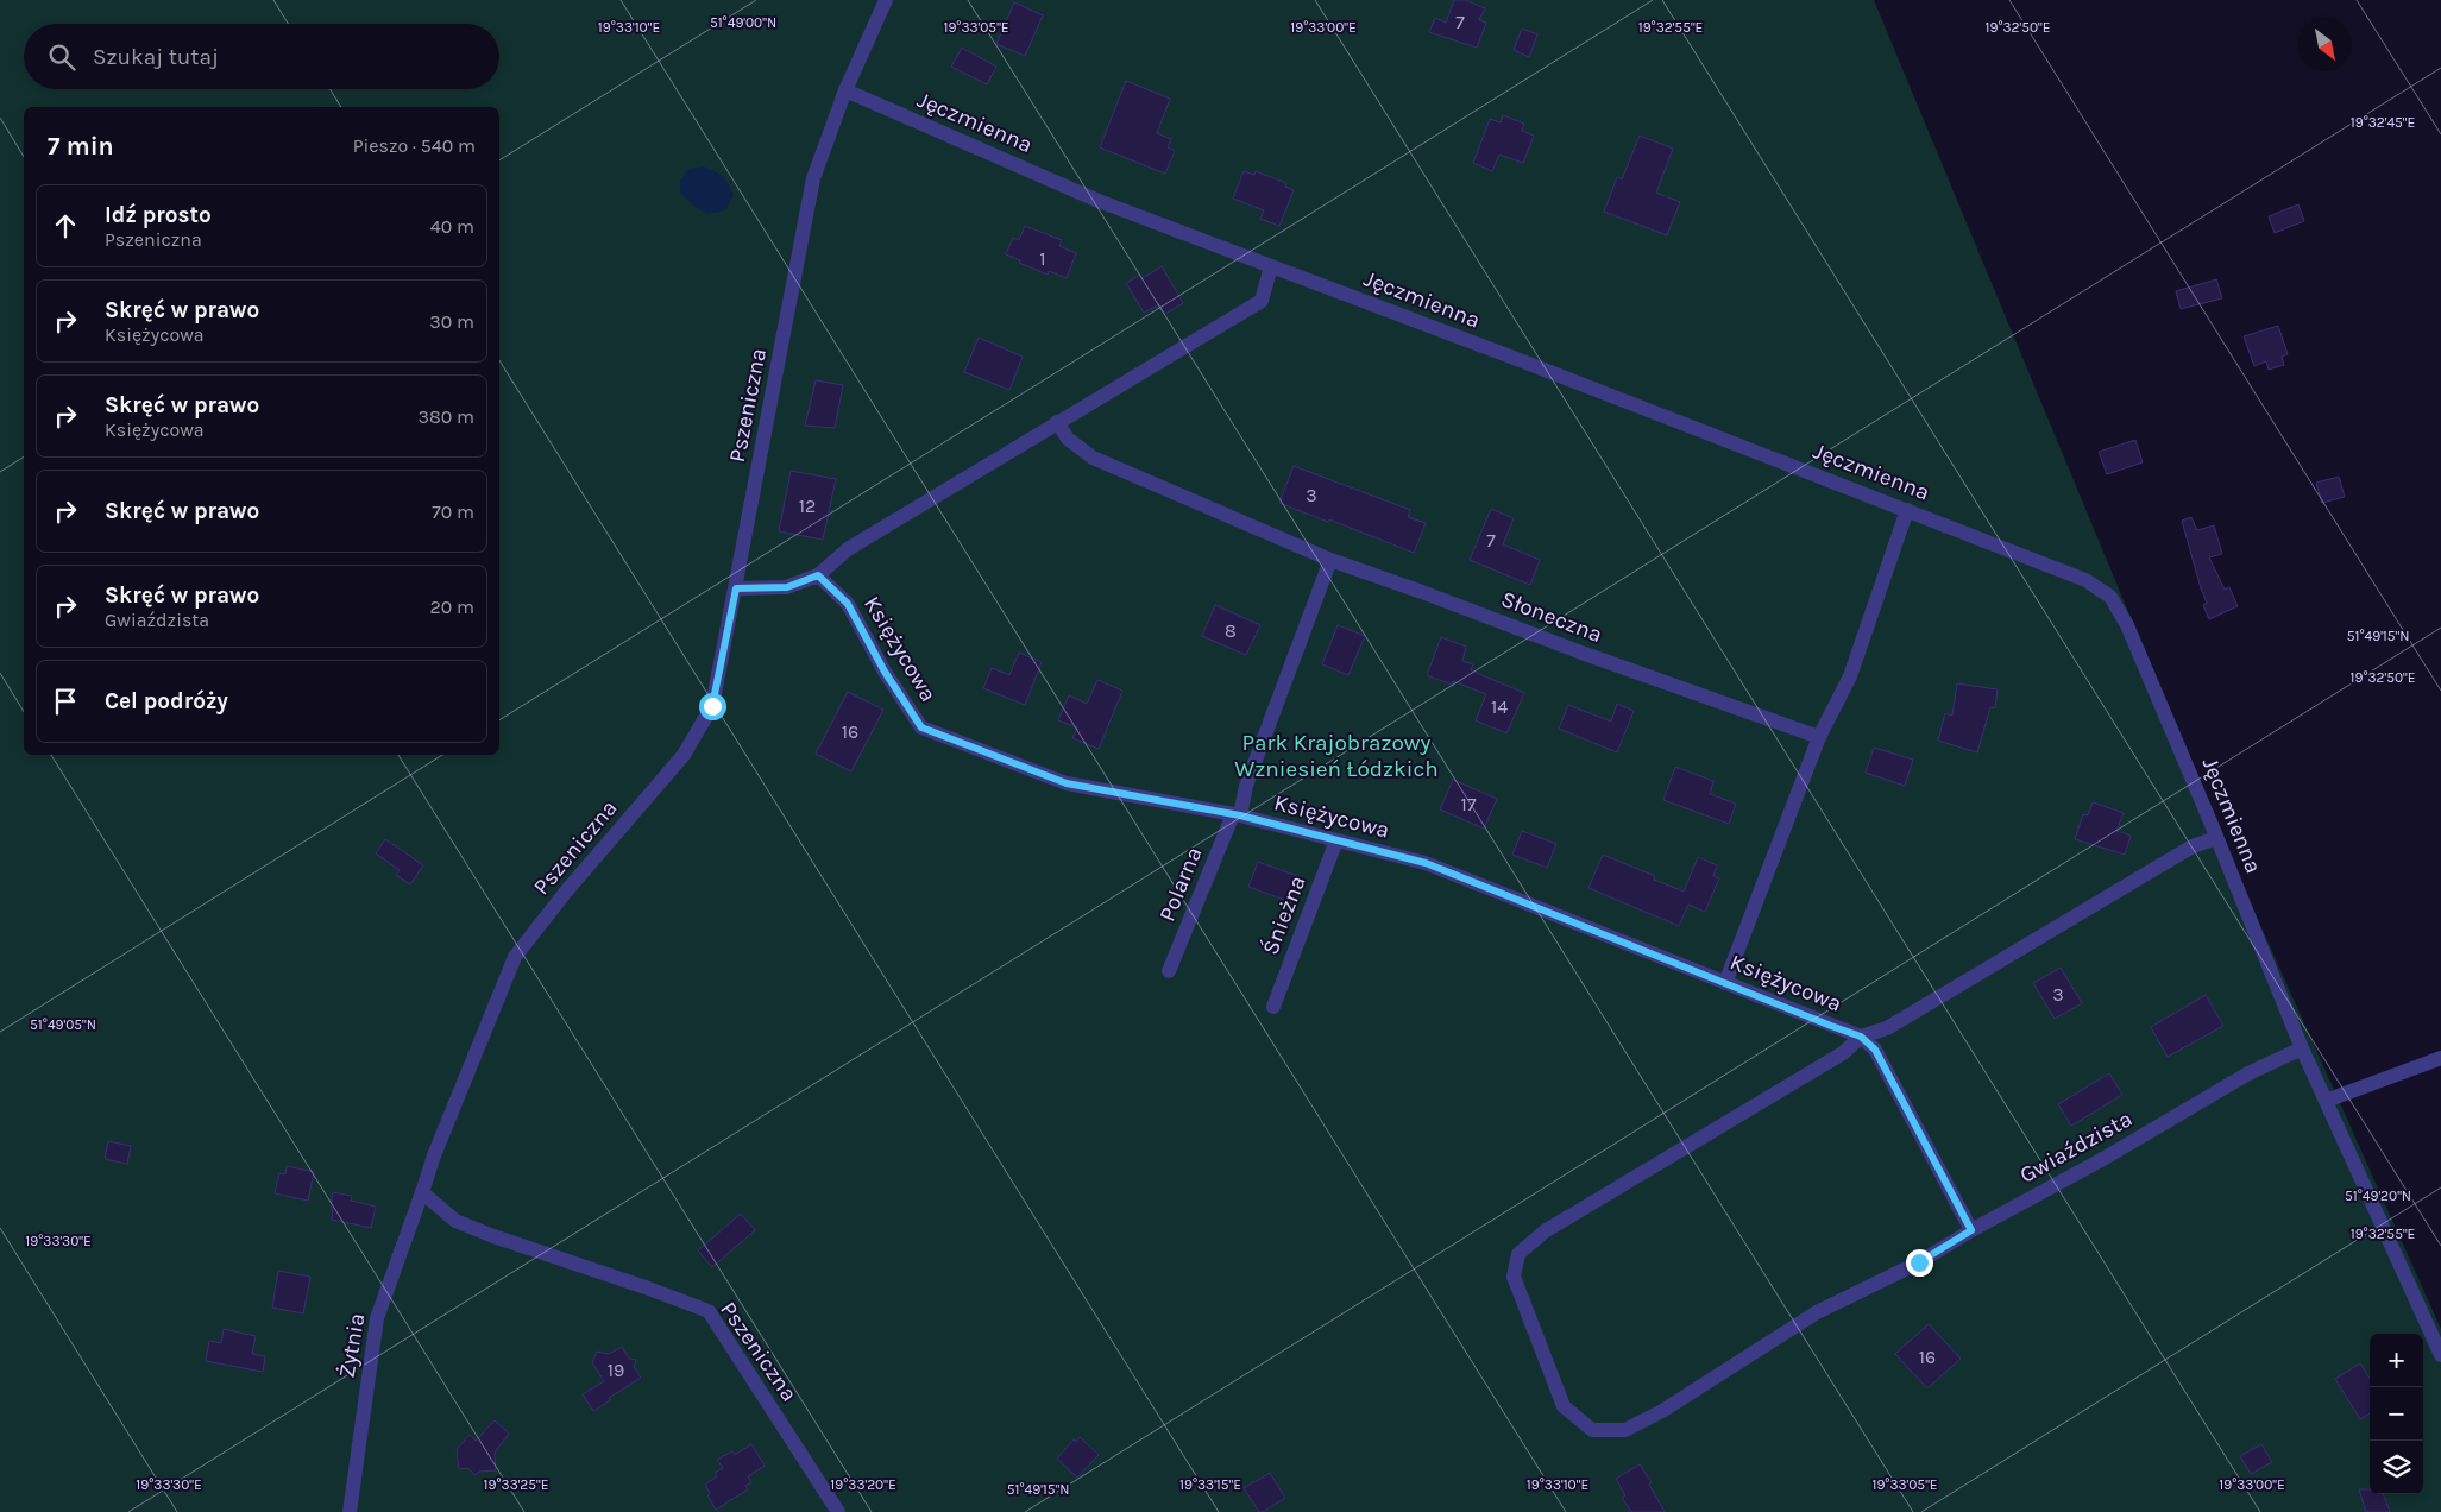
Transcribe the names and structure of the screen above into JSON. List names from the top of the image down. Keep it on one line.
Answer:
{"streets":{"street":["Jęczmienna","Pszeniczna","Słoneczna","Księżycowa","Polarna","Śnieżna","Gwiaździsta","Żytnia"]},"crossings":[["Jęczmienna","Pszeniczna"],["Jęczmienna","Gwiaździsta"],["Pszeniczna","Żytnia"],["Słoneczna","Polarna"],["Księżycowa","Polarna"],["Księżycowa","Śnieżna"],["Księżycowa","Gwiaździsta"]],"parks":["Park Krajobrazowy Wzniesień Łódzkich"],"house_numbers":["7","1","3","12","7","8","14","16","17","3","16","19"],"north":"bottom right","page":{"search":"Szukaj tutaj","heading":["7 min","Pieszo · 540 m"],"list":[["Idź prosto","Pszeniczna","40 m"],["Skręć w prawo","Księżycowa","30 m"],["Skręć w prawo","Księżycowa","380 m"],["Skręć w prawo","70 m"],["Skręć w prawo","Gwiaździsta","20 m"],"Cel podróży"],"map_buttons":["+","−"]},"coordinates":["51°49'00\"N","19°33'10\"E","19°33'05\"E","19°33'00\"E","19°32'55\"E","19°32'50\"E","19°32'45\"E","51°49'15\"N","51°49'05\"N","51°49'20\"N","19°33'30\"E","19°33'25\"E","19°33'20\"E","19°33'15\"E"]}
